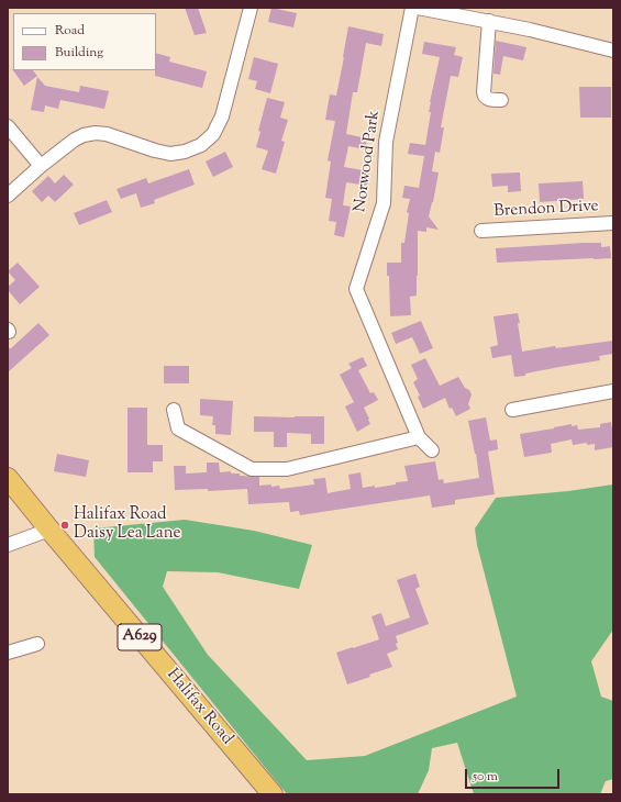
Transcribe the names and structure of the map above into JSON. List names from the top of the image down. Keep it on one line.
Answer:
{"streets":{"highway":["A629","Halifax Road"],"street":["Norwood Park","Brendon Drive"]},"places":["Halifax Road Daisy Lea Lane"],"legend":["Road","Building"],"scale_bar":"50 m"}
